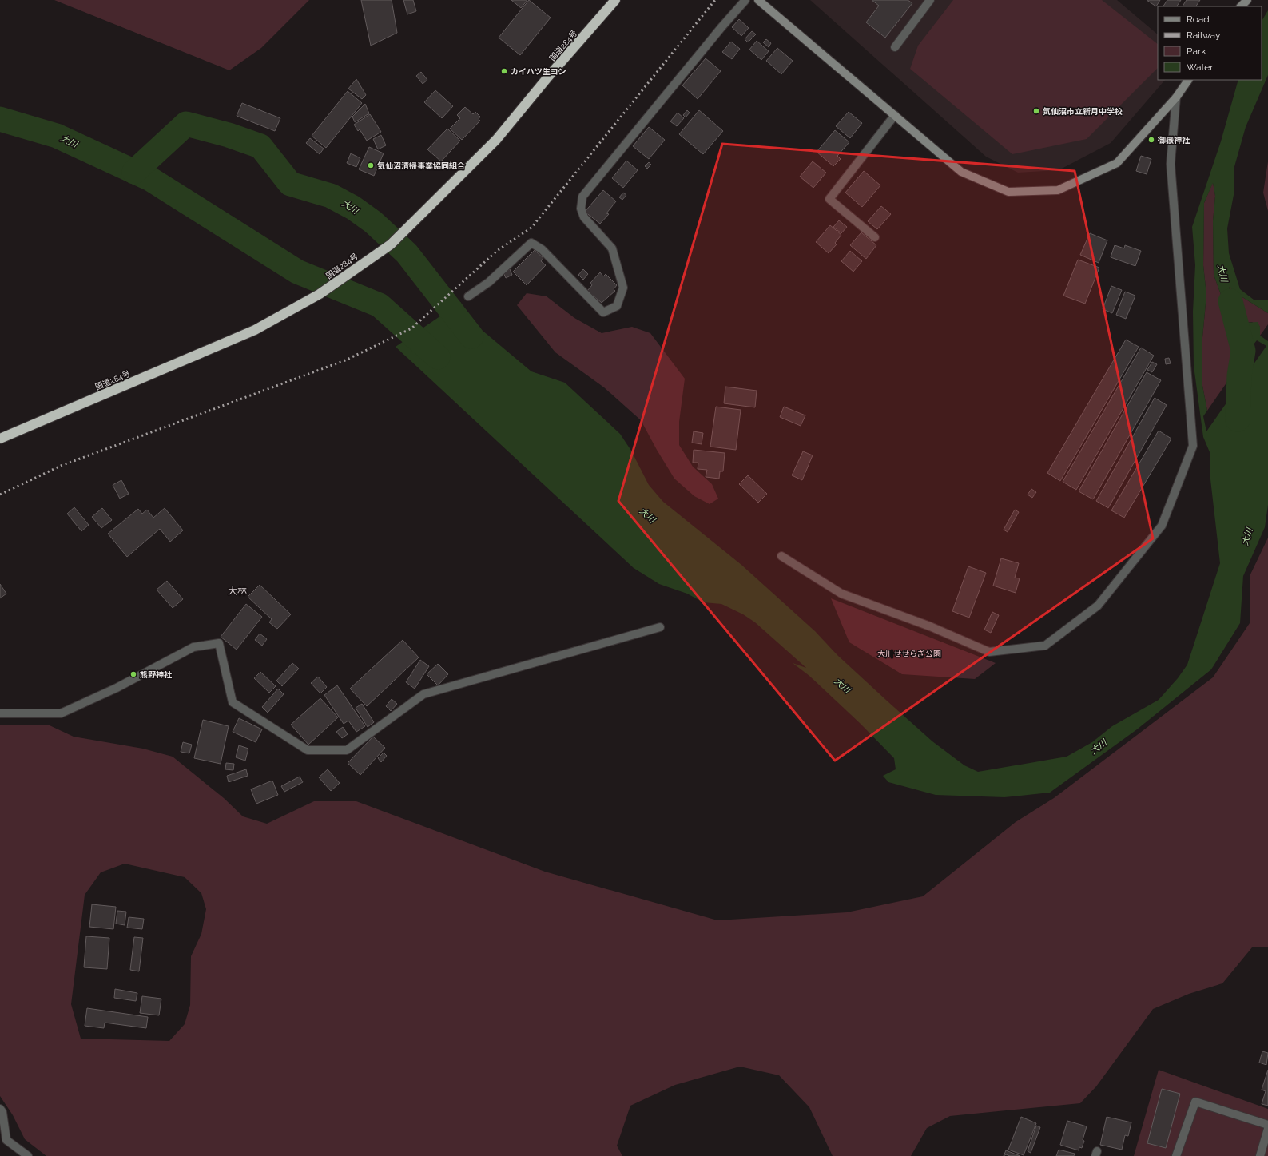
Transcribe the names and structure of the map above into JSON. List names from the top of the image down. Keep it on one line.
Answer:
{"streets":{"highway":["国道284号"]},"districts":["大林"],"water":["大川"],"parks":["大川せせらぎ公園"],"places":["カイハツ生コン","気仙沼市立新月中学校","御嶽神社","気仙沼清掃事業協同組合","熊野神社"],"legend":["Road","Railway","Park","Water"]}
